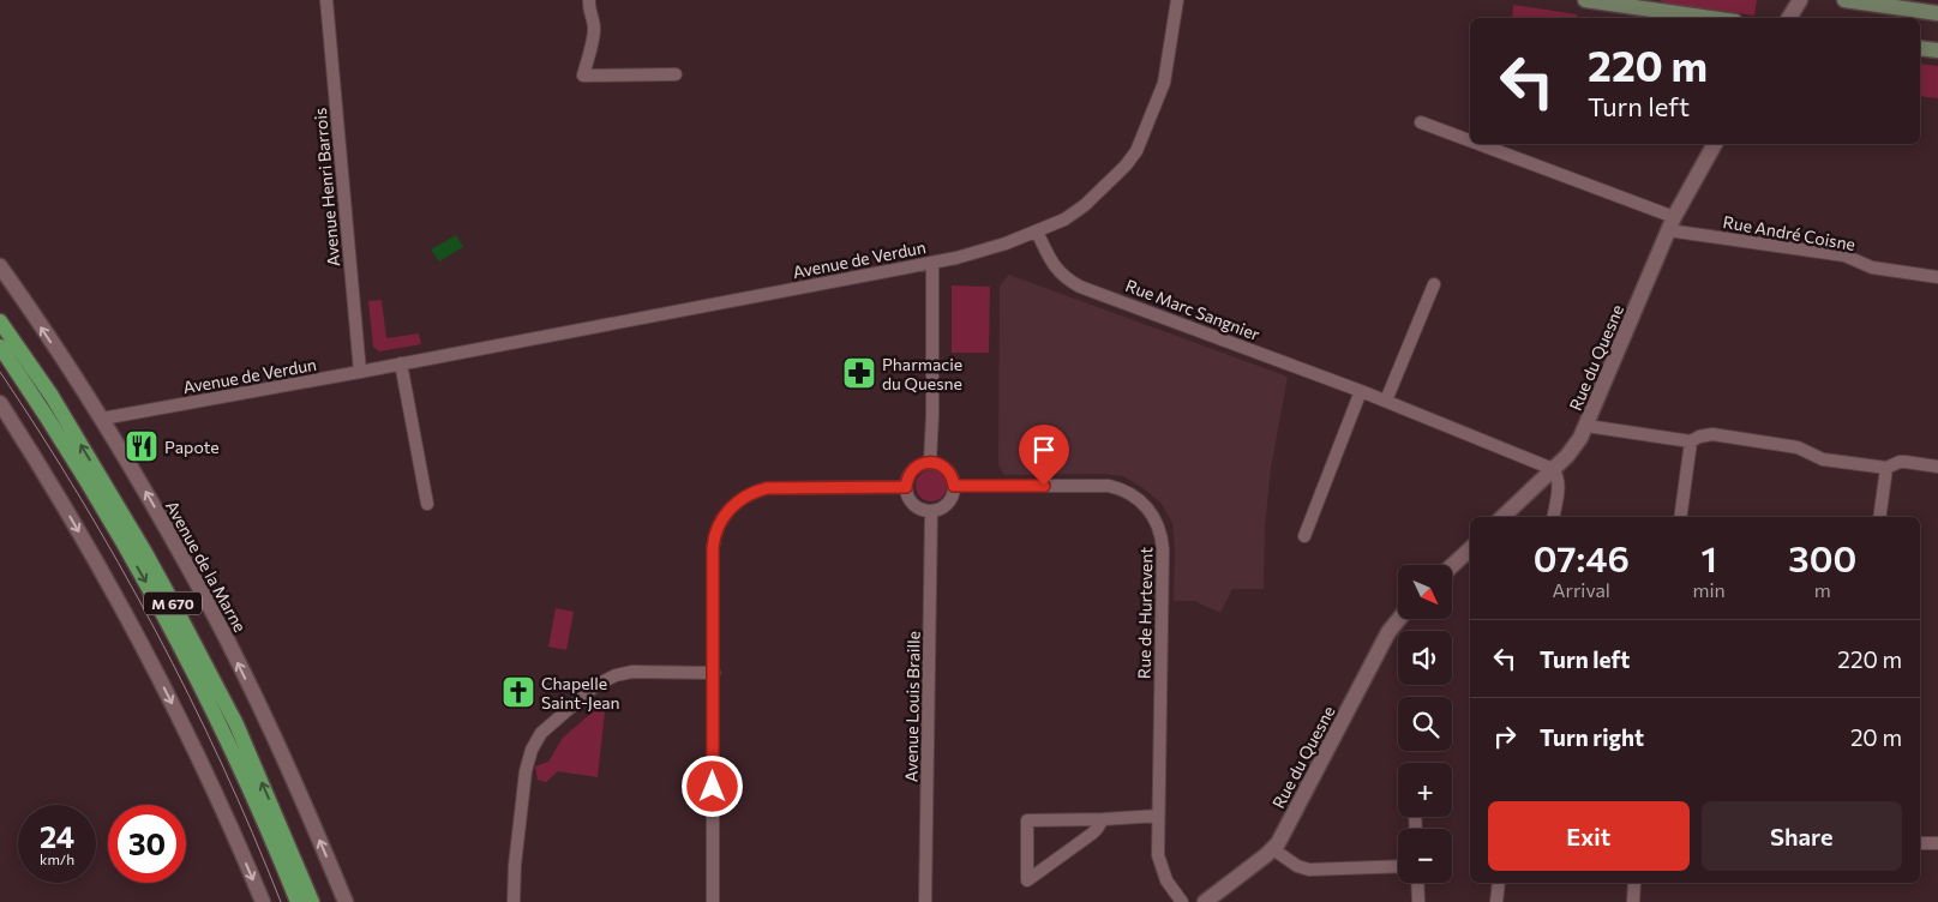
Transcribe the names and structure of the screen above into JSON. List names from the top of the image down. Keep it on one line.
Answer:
{"streets":{"main road":["M 670"],"street":["Avenue Henri Barrois","Rue André Coisne","Avenue de Verdun","Rue Marc Sangnier","Rue du Quesne","Avenue de la Marne","Rue de Hurtevent","Avenue Louis Braille"]},"crossings":[["Avenue Henri Barrois","Avenue de Verdun"],["Rue André Coisne","Rue du Quesne"],["Avenue de Verdun","Rue Marc Sangnier"],["Avenue de Verdun","Avenue de la Marne"],["Rue Marc Sangnier","Rue du Quesne"],["Rue de Hurtevent","Avenue Louis Braille"]],"places":{"pharmacy":["Pharmacie du Quesne"],"restaurant":["Papote"],"church":["Chapelle Saint-Jean"]},"north":"bottom right","page":{"turn":["220 m","Turn left"],"eta":["07:46","Arrival","1","min","300","m"],"map_buttons":["+","−"],"list":[{"name":"Turn left","value":"220 m"},{"name":"Turn right","value":"20 m"}],"buttons":["Exit","Share"],"speed":"24 km/h","limit":"30"}}
